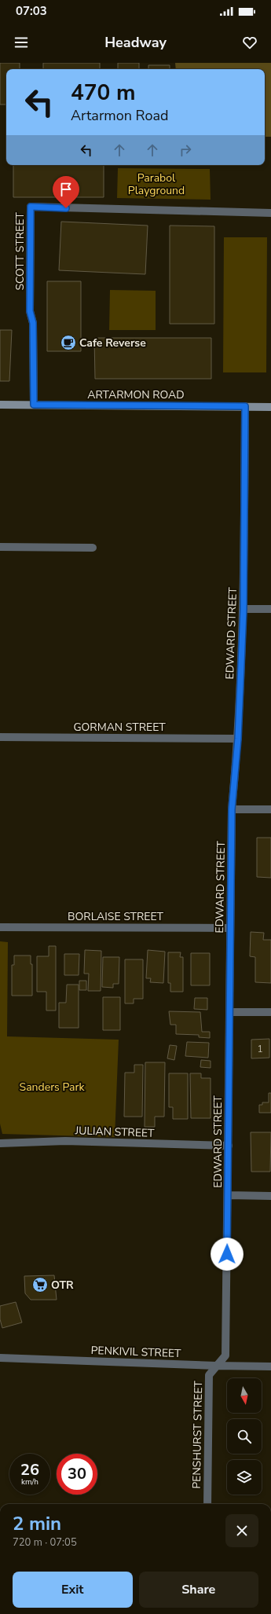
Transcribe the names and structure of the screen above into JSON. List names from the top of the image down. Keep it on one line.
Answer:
{"streets":{"street":["SCOTT STREET","ARTARMON ROAD","EDWARD STREET","GORMAN STREET","BORLAISE STREET","JULIAN STREET","PENKIVIL STREET","PENSHURST STREET"]},"crossings":[["SCOTT STREET","ARTARMON ROAD"],["ARTARMON ROAD","EDWARD STREET"],["EDWARD STREET","GORMAN STREET"],["EDWARD STREET","BORLAISE STREET"],["EDWARD STREET","JULIAN STREET"],["EDWARD STREET","PENKIVIL STREET"],["EDWARD STREET","PENSHURST STREET"],["PENKIVIL STREET","PENSHURST STREET"]],"parks":["Parabol Playground","Sanders Park"],"places":{"cafe":["Cafe Reverse"],"supermarket":["OTR"]},"house_numbers":["1"],"north":"bottom","page":{"status":"07:03","header":"Headway","turn":["470 m","Artarmon Road"],"speed":"26 km/h","limit":"30","heading":["2 min","720 m · 07:05"],"buttons":["Exit","Share"]}}
